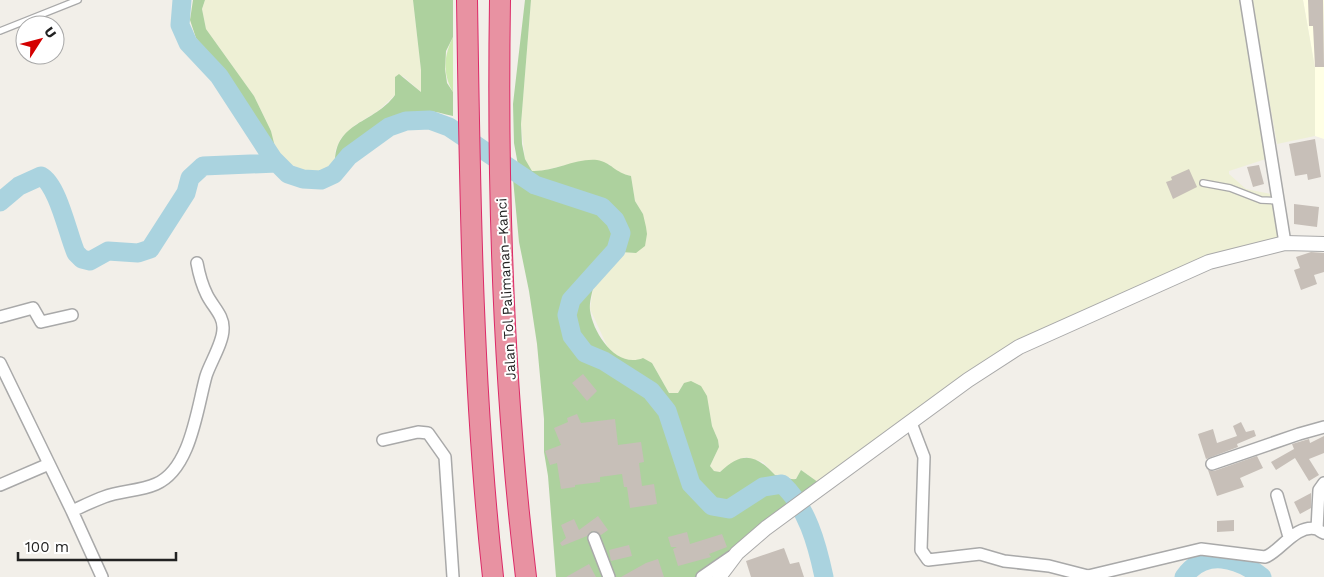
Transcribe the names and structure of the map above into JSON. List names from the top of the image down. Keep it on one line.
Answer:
{"streets":{"highway":["Jalan Tol Palimanan–Kanci"]},"scale_bar":"100 m","north":"top right"}
